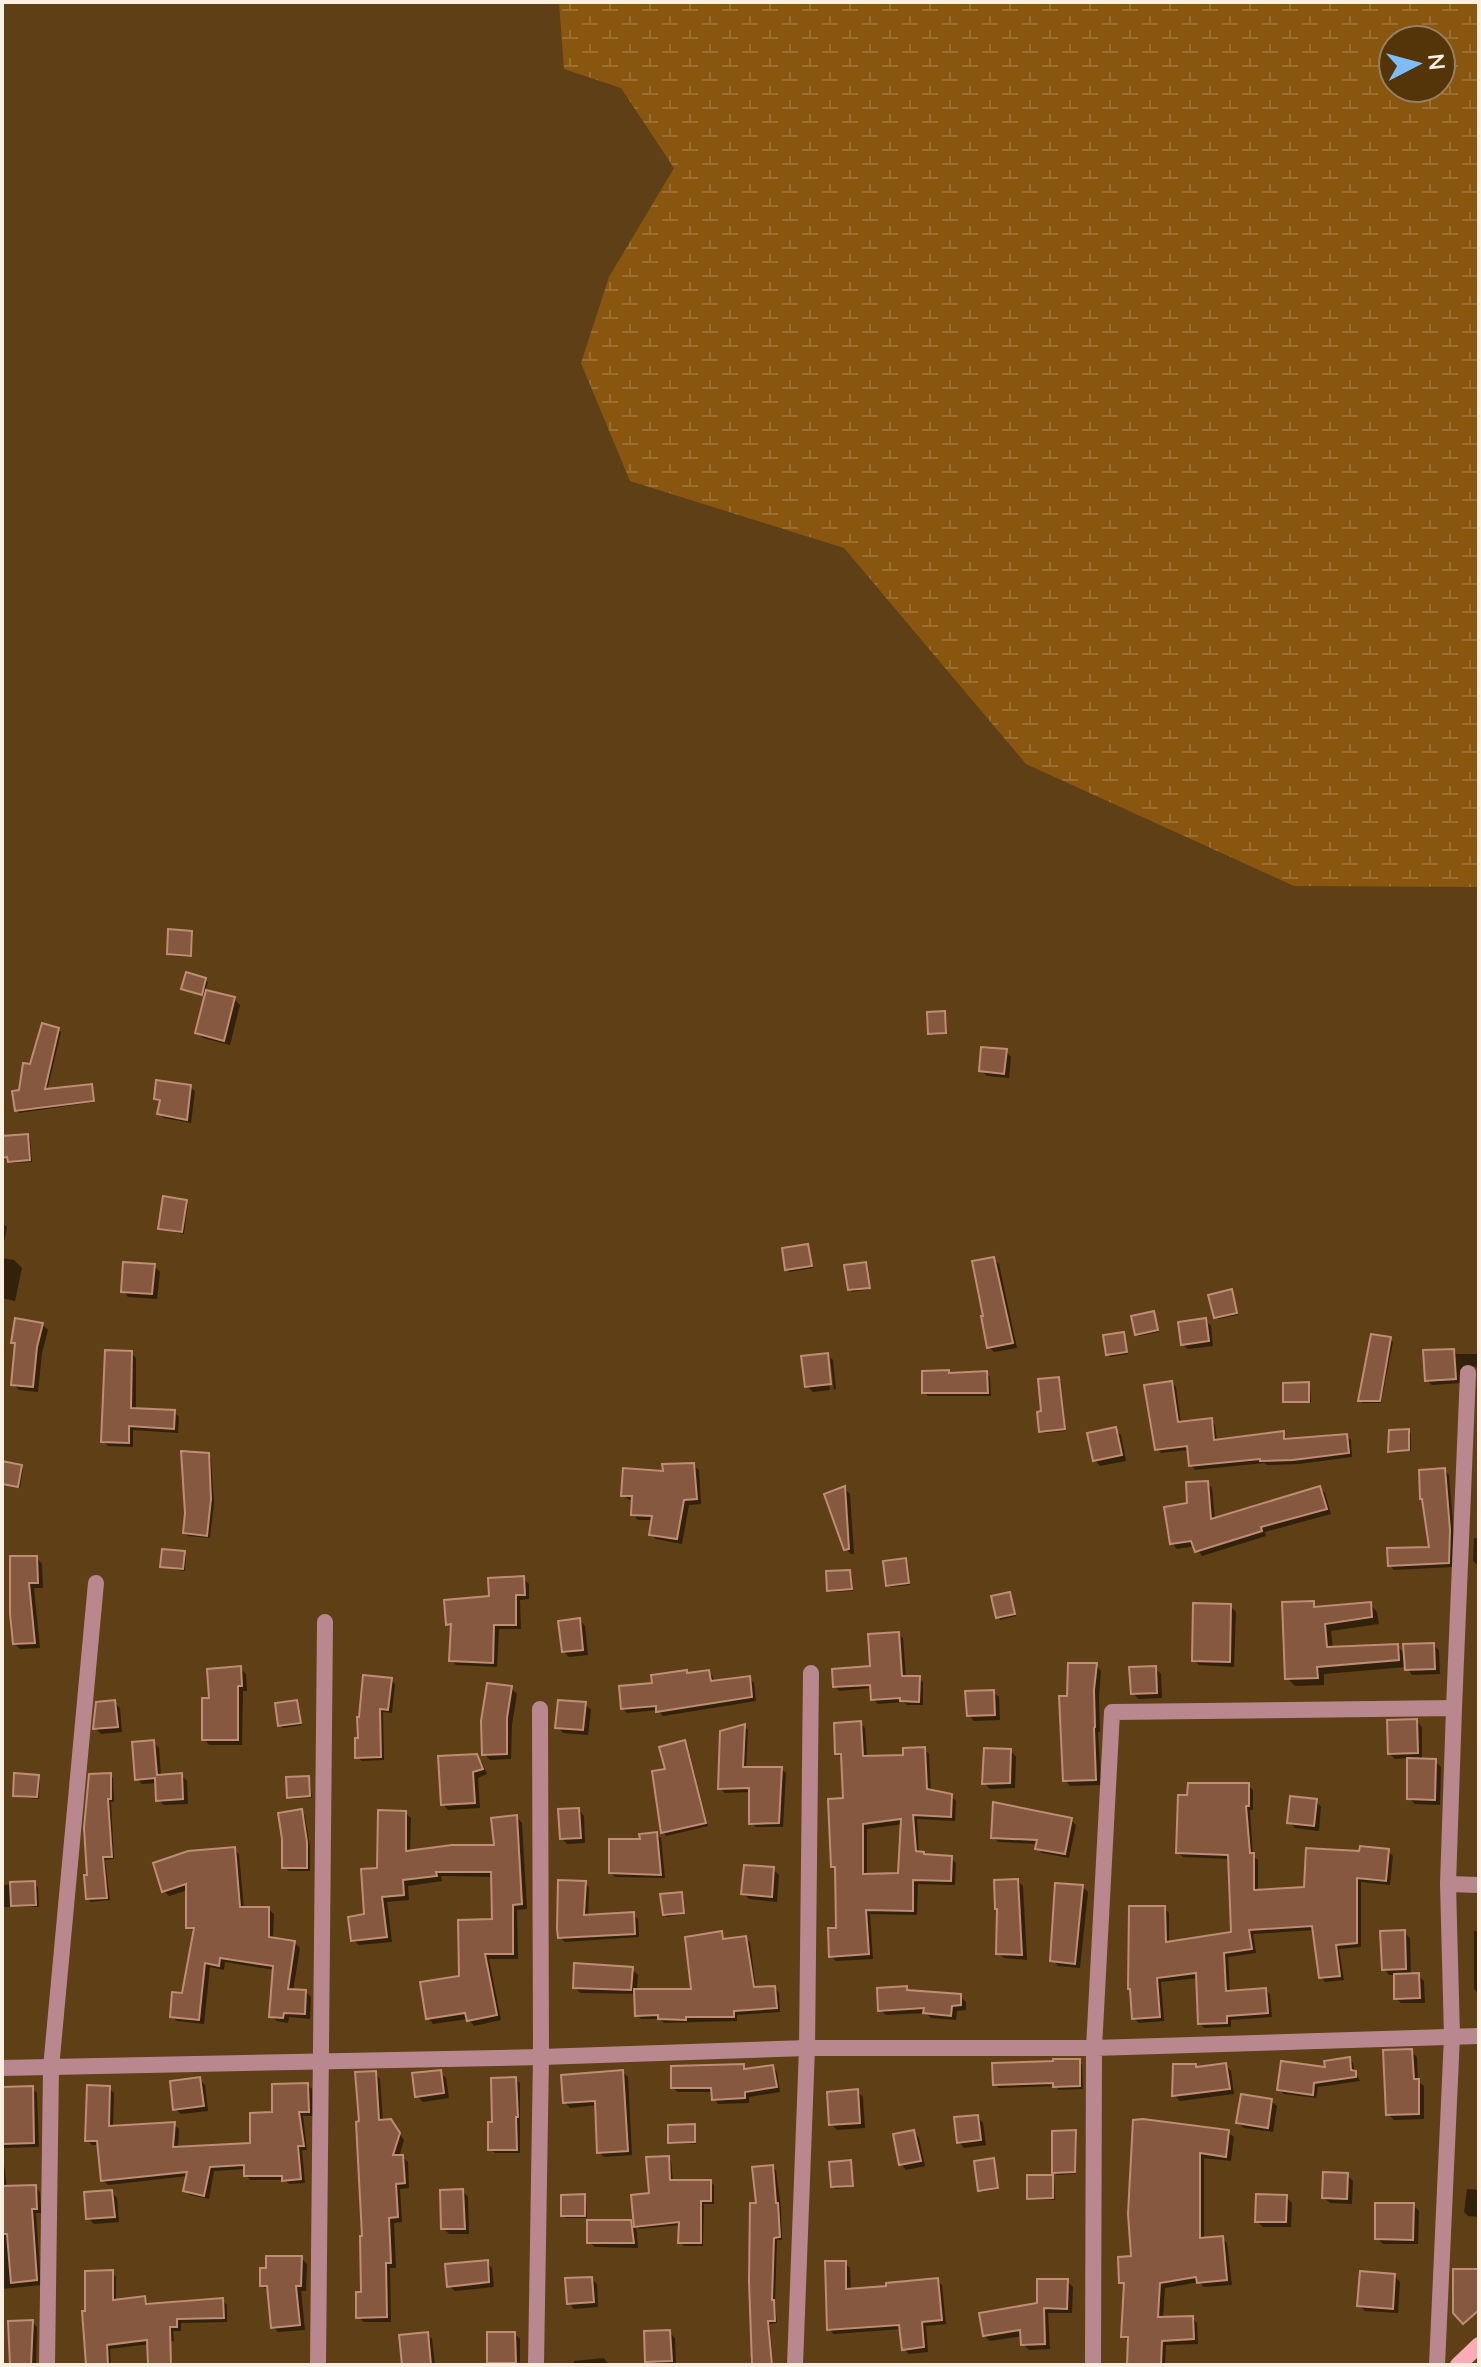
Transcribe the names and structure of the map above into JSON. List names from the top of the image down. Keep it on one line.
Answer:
{"north":"right"}
